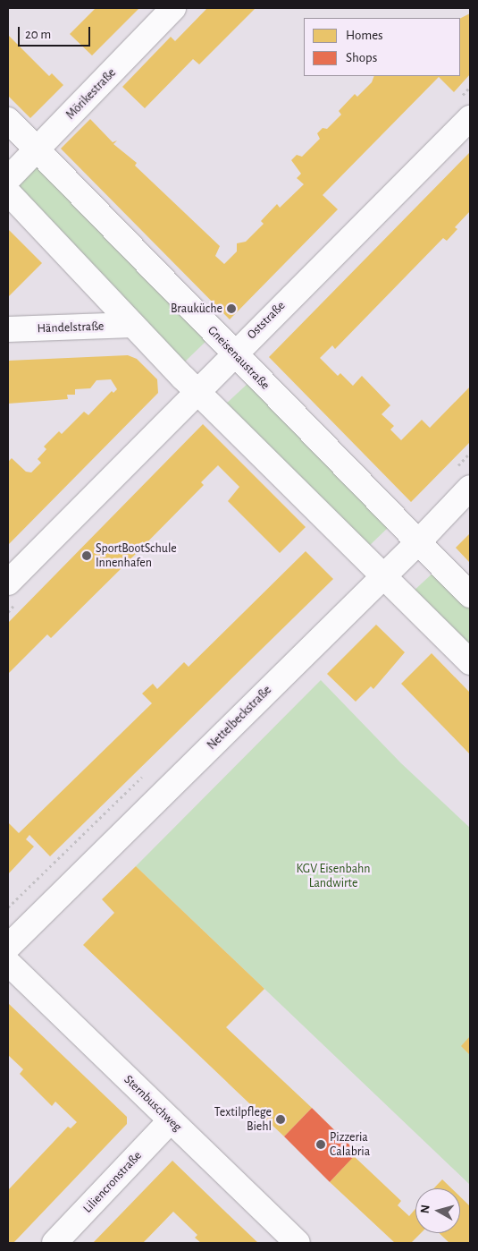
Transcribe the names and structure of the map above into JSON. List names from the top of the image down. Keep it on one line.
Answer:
{"streets":{"street":["Mörikestraße","Oststraße","Händelstraße","Gneisenaustraße","Nettelbeckstraße","Sternbuschweg","Liliencronstraße"]},"crossings":[["Mörikestraße","Gneisenaustraße"],["Oststraße","Gneisenaustraße"],["Gneisenaustraße","Nettelbeckstraße"],["Sternbuschweg","Liliencronstraße"]],"parks":["KGV Eisenbahn Landwirte"],"places":["Brauküche","SportBootSchule Innenhafen","Textilpflege Biehl","Pizzeria Calabria"],"legend":["Homes","Shops"],"scale_bar":"20 m","north":"left"}
